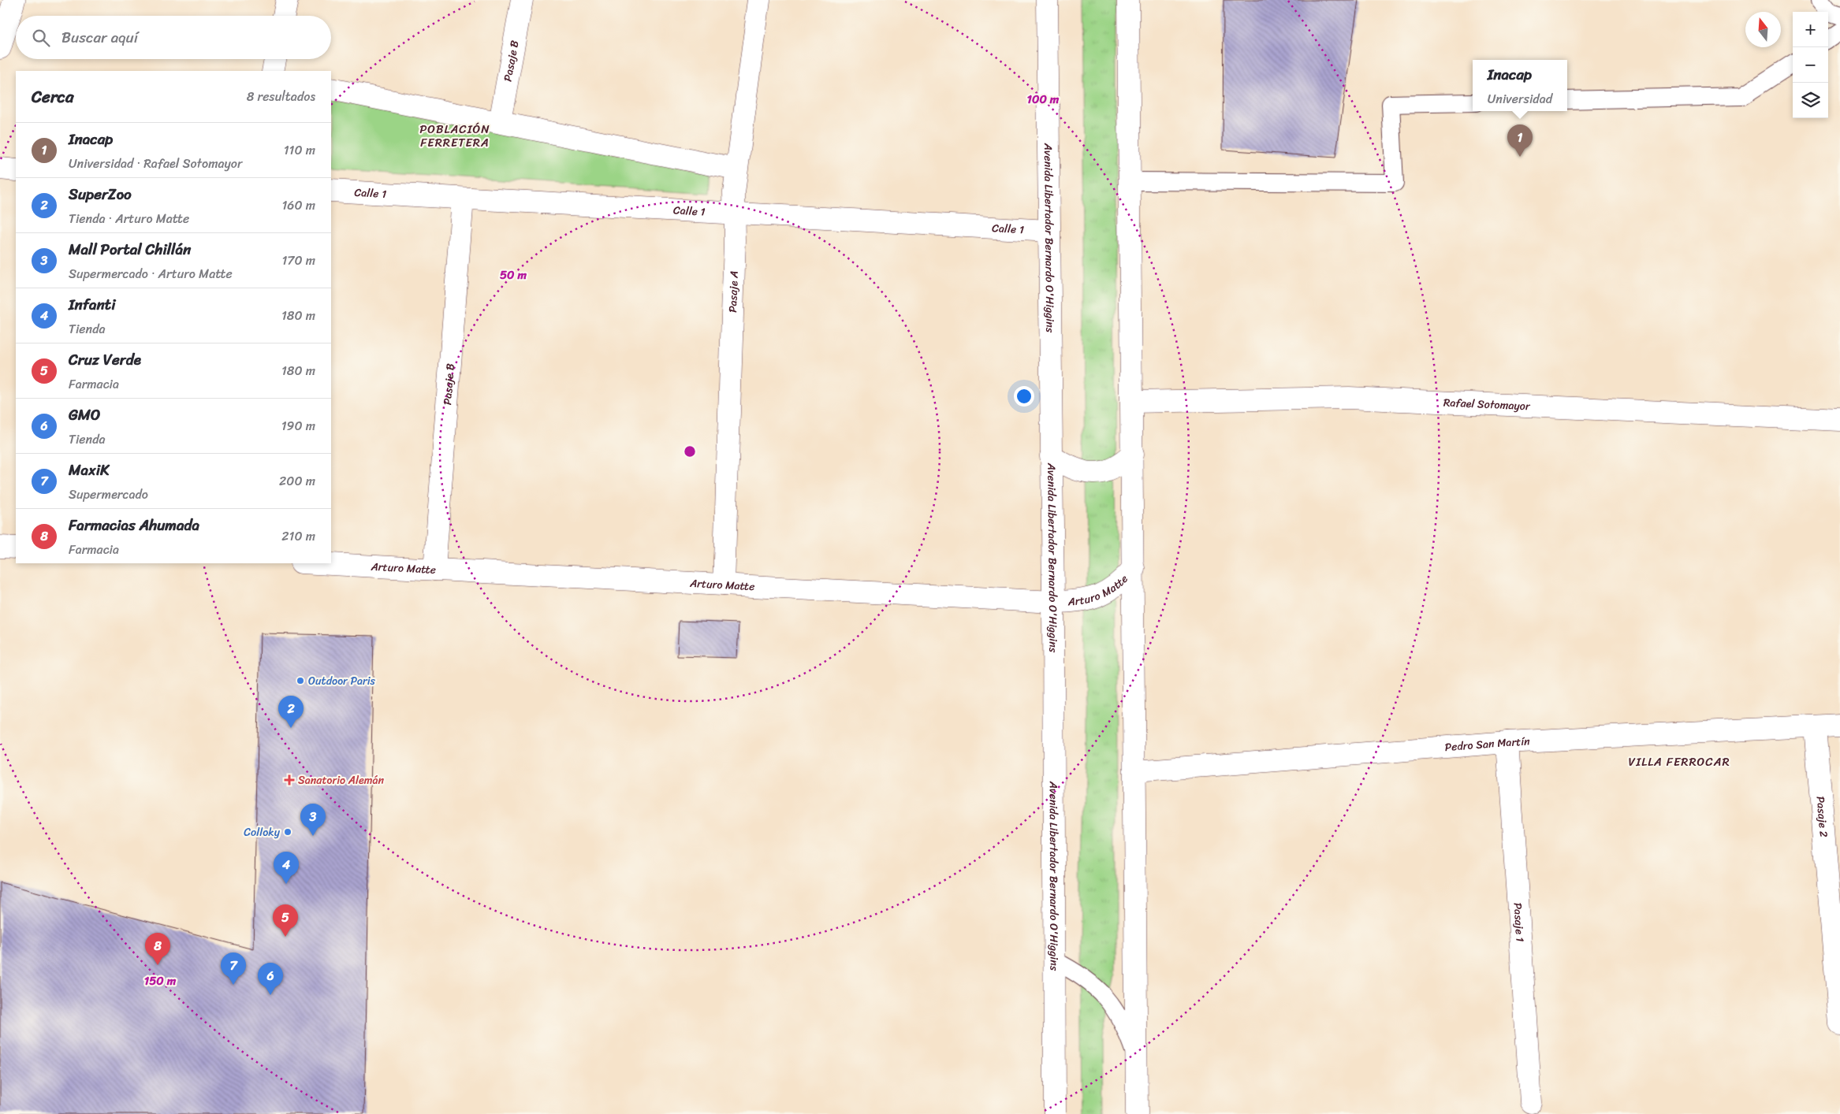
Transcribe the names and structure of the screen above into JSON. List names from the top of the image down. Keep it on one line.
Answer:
{"streets":{"street":["Pasaje B","Calle 1","Avenida Libertador Bernardo O'Higgins","Pasaje A","Rafael Sotomayor","Arturo Matte","Pedro San Martín","Pasaje 2","Pasaje 1"]},"crossings":[["Pasaje B","Calle 1"],["Pasaje B","Arturo Matte"],["Calle 1","Avenida Libertador Bernardo O'Higgins"],["Calle 1","Pasaje A"],["Avenida Libertador Bernardo O'Higgins","Arturo Matte"],["Pasaje A","Arturo Matte"],["Pedro San Martín","Pasaje 2"],["Pedro San Martín","Pasaje 1"]],"districts":["POBLACIÓN FERRETERA","VILLA FERROCAR"],"places":{"other":["Outdoor Paris","Colloky"],"health":["Sanatorio Alemán"]},"north":"top","page":{"map_buttons":["+","−"],"search":"Buscar aquí","popup":["Inacap","Universidad"],"heading":["Cerca","8 resultados"],"list":[{"mark":"1","name":"Inacap","note":"Universidad · Rafael Sotomayor","value":"110 m"},{"mark":"2","name":"SuperZoo","note":"Tienda · Arturo Matte","value":"160 m"},{"mark":"3","name":"Mall Portal Chillán","note":"Supermercado · Arturo Matte","value":"170 m"},{"mark":"4","name":"Infanti","note":"Tienda","value":"180 m"},{"mark":"5","name":"Cruz Verde","note":"Farmacia","value":"180 m"},{"mark":"6","name":"GMO","note":"Tienda","value":"190 m"},{"mark":"7","name":"MaxiK","note":"Supermercado","value":"200 m"},{"mark":"8","name":"Farmacias Ahumada","note":"Farmacia","value":"210 m"}],"pins":["1","2","3","4","5","8","7","6"]},"rings":["100 m","50 m","150 m"]}
